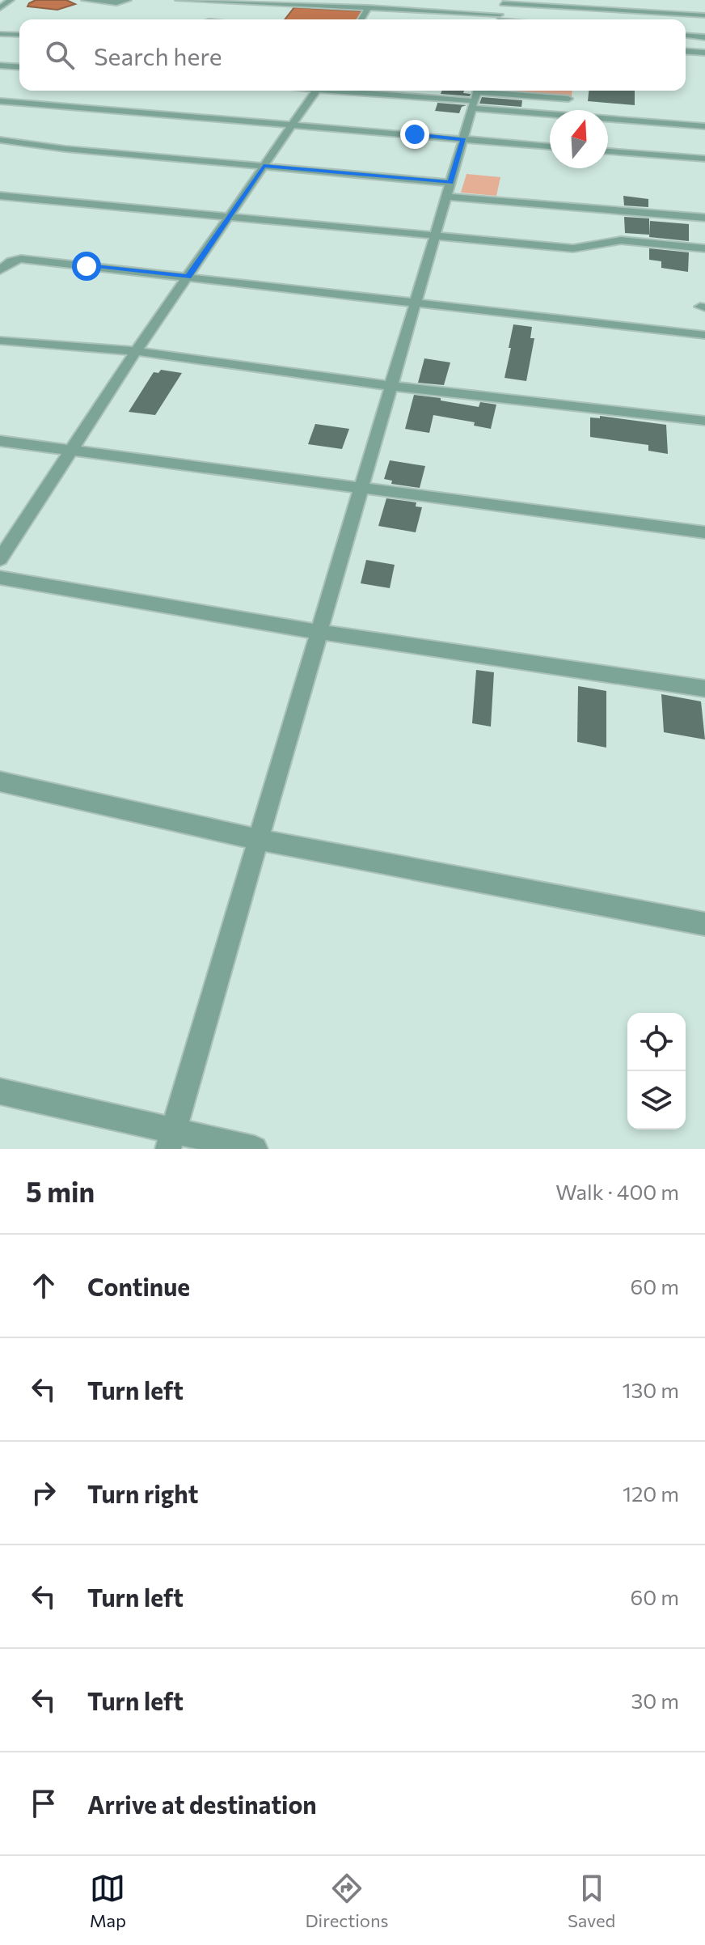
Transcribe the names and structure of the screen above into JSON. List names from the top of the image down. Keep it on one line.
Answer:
{"north":"top","page":{"search":"Search here","heading":["5 min","Walk · 400 m"],"list":[["Continue","60 m"],["Turn left","130 m"],["Turn right","120 m"],["Turn left","60 m"],["Turn left","30 m"],"Arrive at destination"],"nav":["Map","Directions","Saved"]}}
